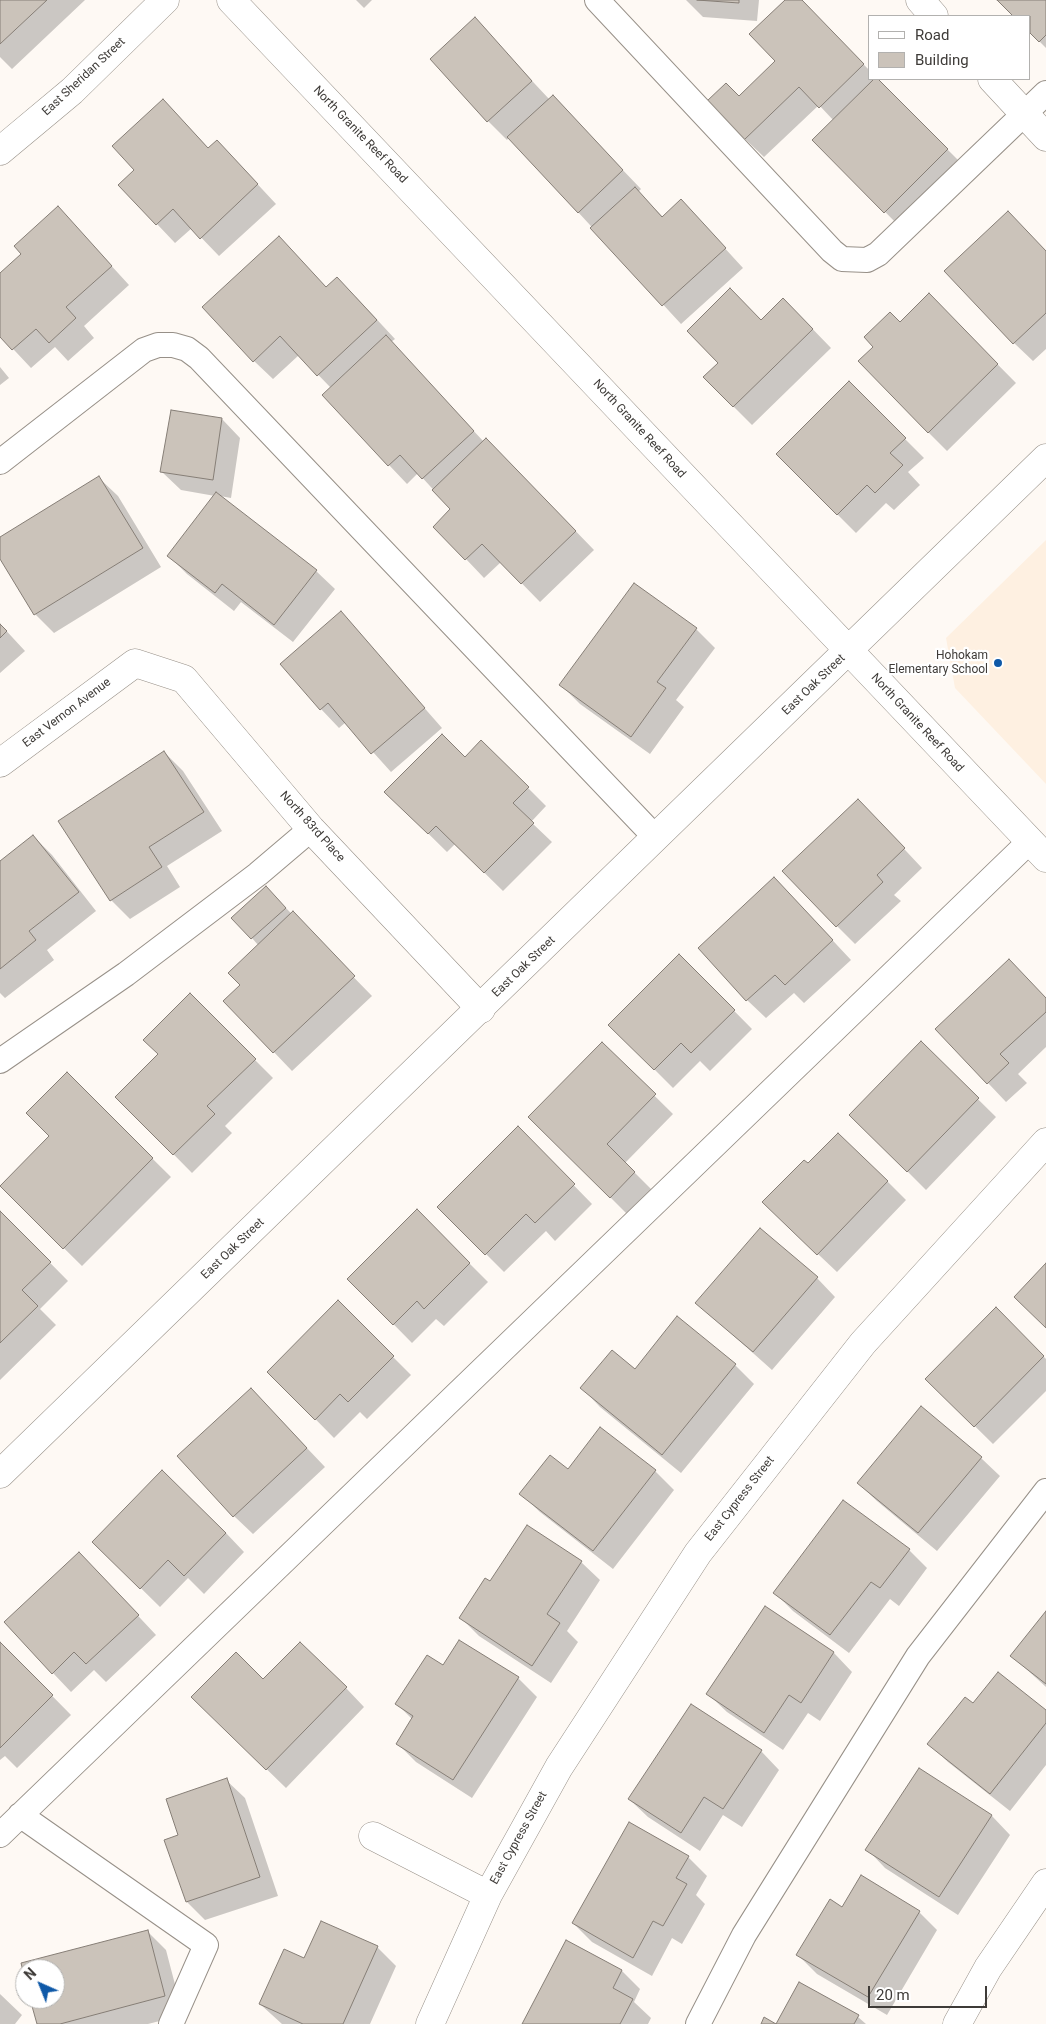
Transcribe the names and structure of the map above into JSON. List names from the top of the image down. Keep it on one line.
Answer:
{"streets":{"street":["East Sheridan Street","North Granite Reef Road","East Oak Street","East Vernon Avenue","North 83rd Place","East Cypress Street"]},"crossings":[["North Granite Reef Road","East Oak Street"],["East Oak Street","North 83rd Place"],["East Vernon Avenue","North 83rd Place"]],"places":["Hohokam Elementary School"],"legend":["Road","Building"],"scale_bar":"20 m","north":"top left"}
